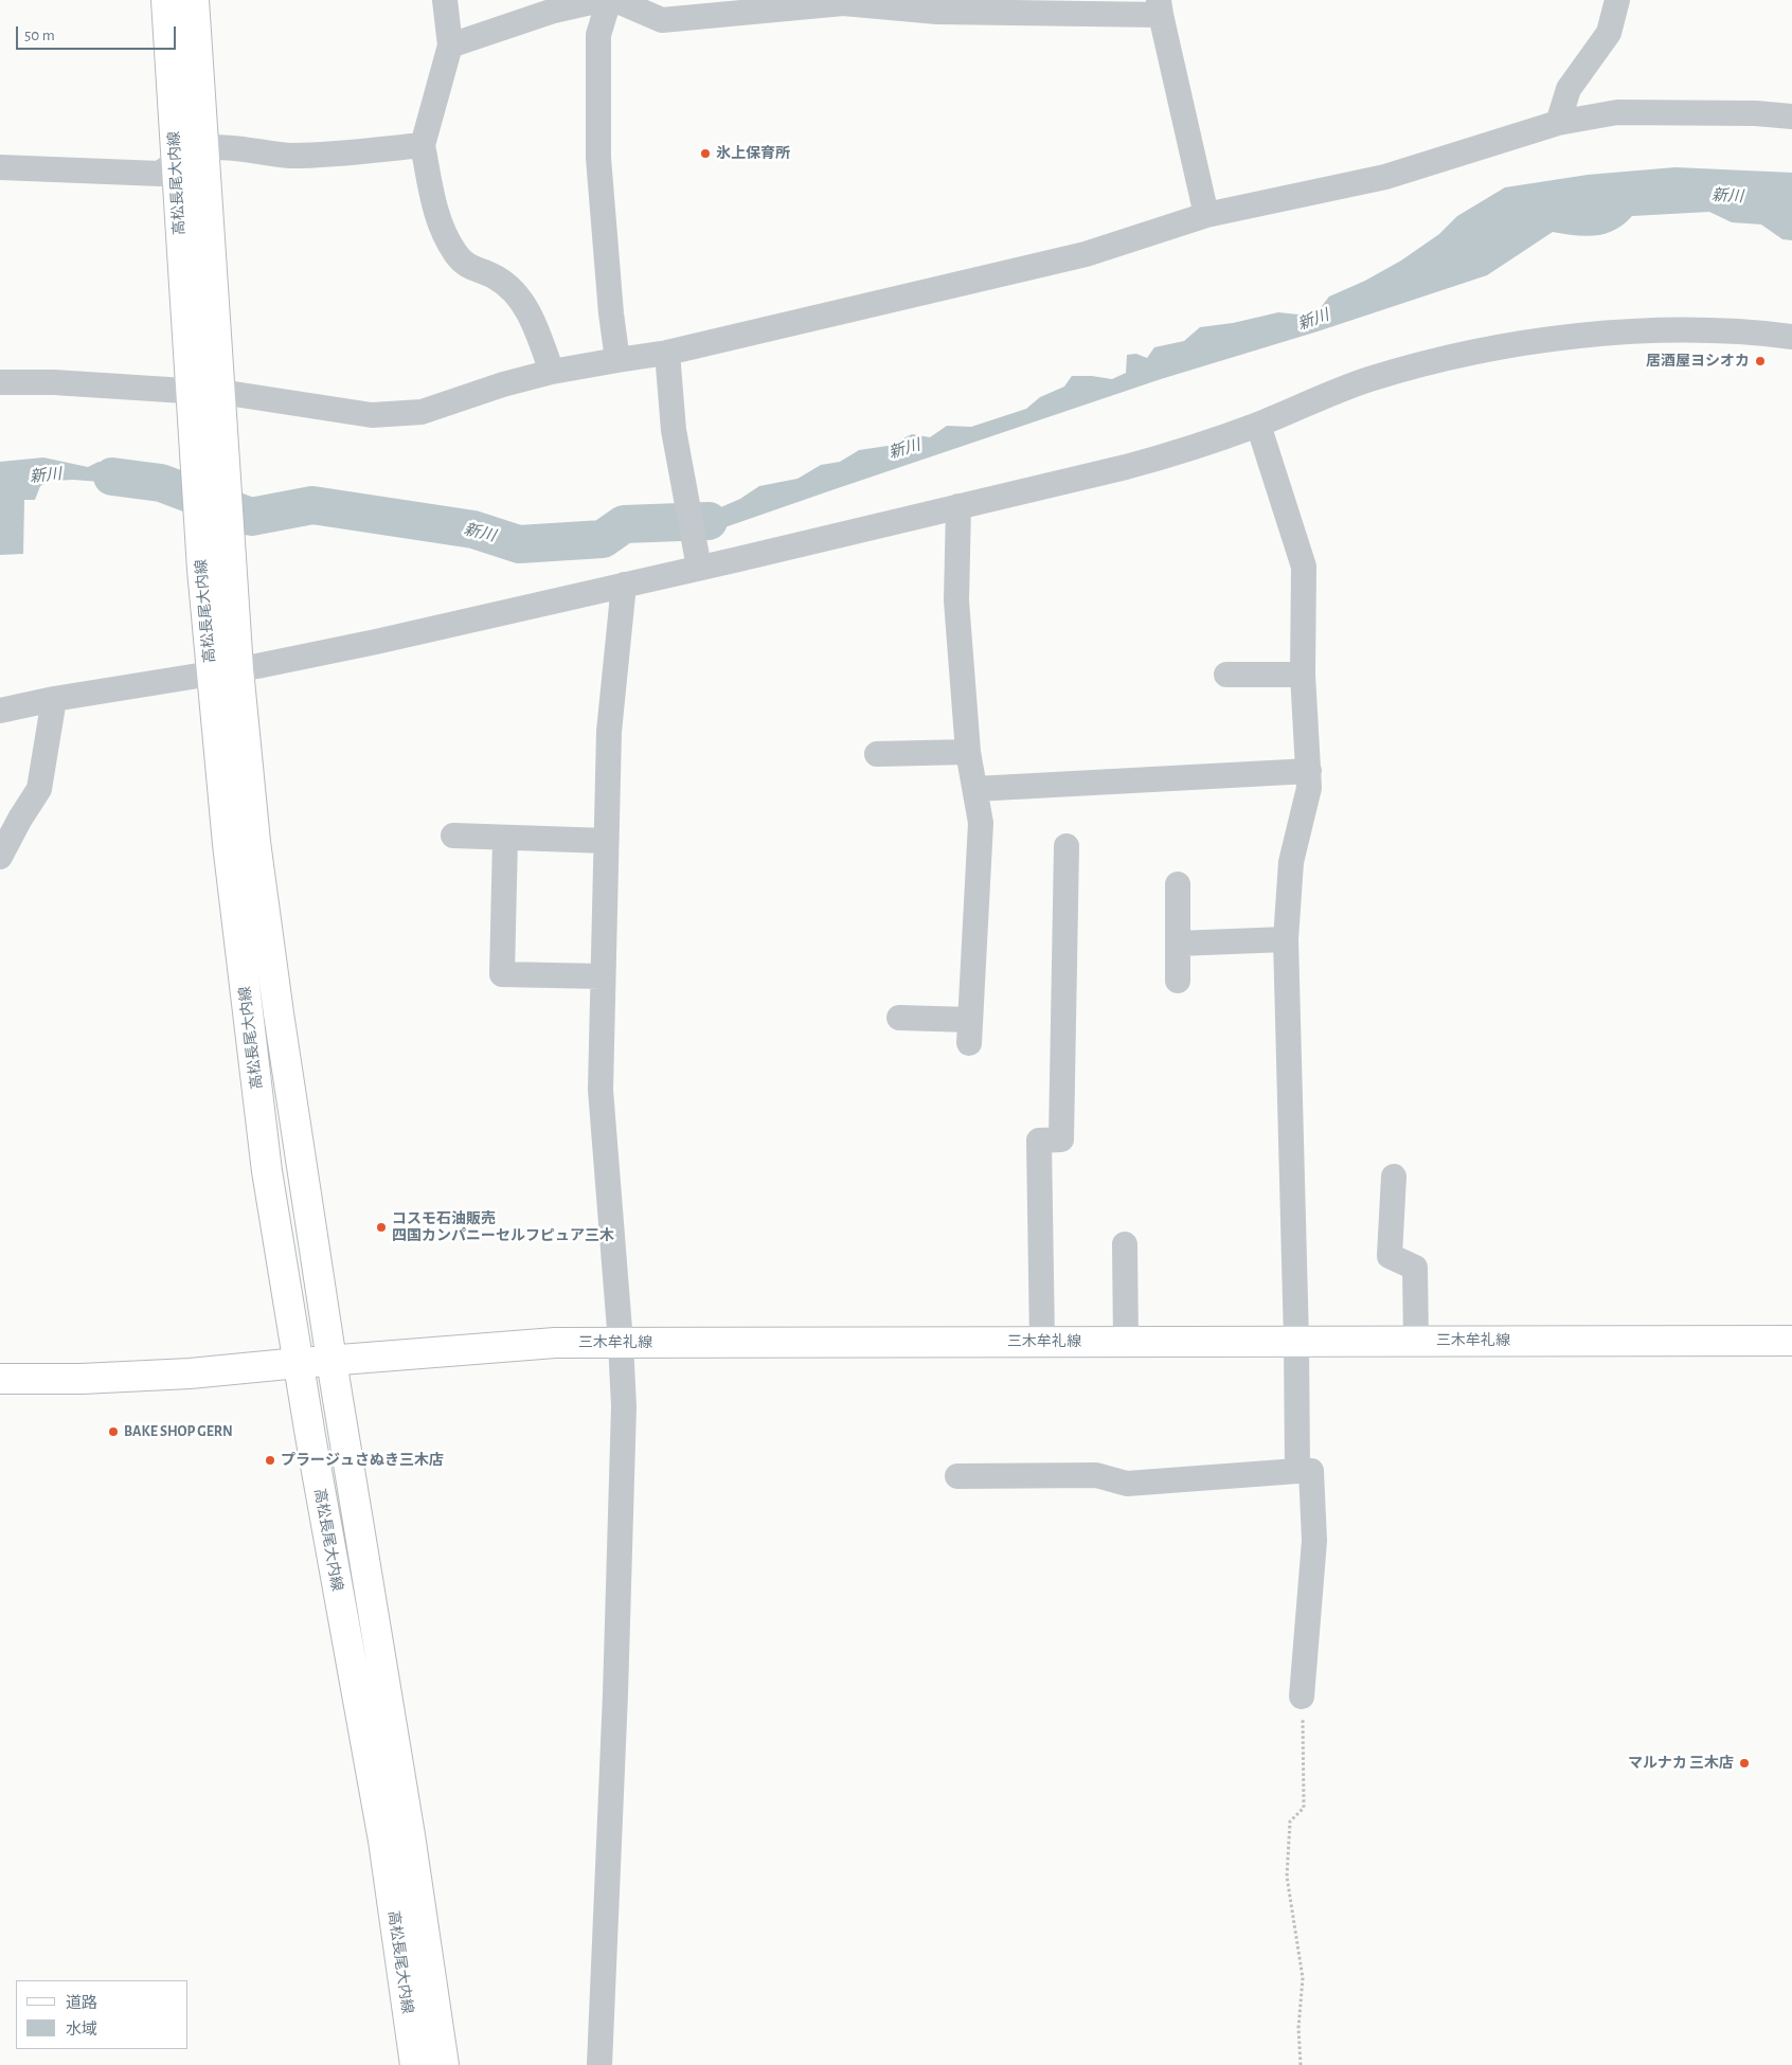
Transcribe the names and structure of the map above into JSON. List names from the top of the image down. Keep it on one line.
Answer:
{"streets":{"main road":["高松長尾大内線","三木牟礼線"]},"crossings":[["高松長尾大内線","三木牟礼線"]],"water":["新川"],"places":["氷上保育所","居酒屋ヨシオカ","コスモ石油販売 四国カンパニーセルフピュア三木","BAKE SHOP GERN","プラージュさぬき三木店","マルナカ 三木店"],"legend":["道路","水域"],"scale_bar":"50 m"}
